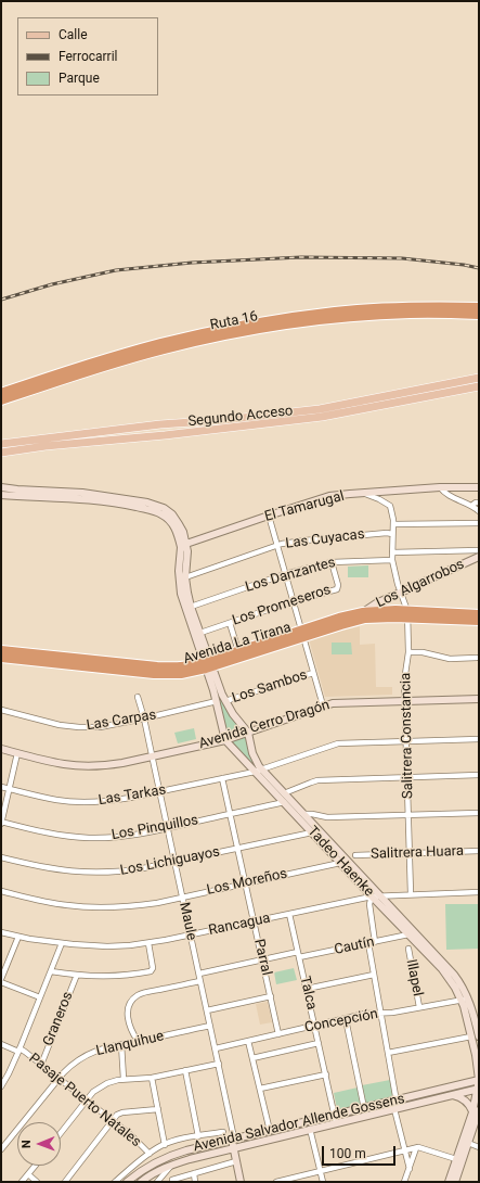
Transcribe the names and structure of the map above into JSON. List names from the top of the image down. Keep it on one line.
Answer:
{"streets":{"highway":["Ruta 16","Avenida La Tirana"],"main road":["Segundo Acceso","El Tamarugal","Los Algarrobos","Avenida Cerro Dragón","Tadeo Haenke","Maule","Avenida Salvador Allende Gossens"],"street":["Las Cuyacas","Los Danzantes","Los Promeseros","Los Sambos","Las Carpas","Salitrera Constancia","Las Tarkas","Los Pinquillos","Salitrera Huara","Los Lichiguayos","Los Moreños","Rancagua","Cautín","Parral","Illapel","Talca","Graneros","Concepción","Llanquihue","Pasaje Puerto Natales"]},"crossings":[["El Tamarugal","Salitrera Constancia"],["El Tamarugal","Tadeo Haenke"],["Las Cuyacas","Salitrera Constancia"],["Las Cuyacas","Tadeo Haenke"],["Los Danzantes","Los Promeseros"],["Los Danzantes","Salitrera Constancia"],["Los Danzantes","Tadeo Haenke"],["Los Algarrobos","Avenida La Tirana"],["Los Algarrobos","Salitrera Constancia"],["Los Promeseros","Tadeo Haenke"],["Avenida La Tirana","Salitrera Constancia"],["Avenida La Tirana","Tadeo Haenke"],["Los Sambos","Tadeo Haenke"],["Las Carpas","Tadeo Haenke"],["Las Carpas","Maule"],["Avenida Cerro Dragón","Salitrera Constancia"],["Avenida Cerro Dragón","Tadeo Haenke"],["Avenida Cerro Dragón","Maule"],["Salitrera Constancia","Las Tarkas"],["Salitrera Constancia","Salitrera Huara"],["Salitrera Constancia","Rancagua"],["Las Tarkas","Tadeo Haenke"],["Las Tarkas","Maule"],["Las Tarkas","Parral"],["Los Pinquillos","Tadeo Haenke"],["Los Pinquillos","Maule"],["Los Pinquillos","Parral"],["Los Lichiguayos","Tadeo Haenke"],["Los Lichiguayos","Maule"],["Los Lichiguayos","Parral"],["Tadeo Haenke","Los Moreños"],["Tadeo Haenke","Rancagua"],["Tadeo Haenke","Cautín"],["Tadeo Haenke","Concepción"],["Tadeo Haenke","Avenida Salvador Allende Gossens"],["Los Moreños","Maule"],["Los Moreños","Parral"],["Maule","Rancagua"],["Maule","Cautín"],["Maule","Concepción"],["Maule","Llanquihue"],["Maule","Avenida Salvador Allende Gossens"],["Rancagua","Parral"],["Rancagua","Talca"],["Cautín","Parral"],["Cautín","Talca"],["Parral","Concepción"],["Illapel","Concepción"],["Talca","Concepción"],["Talca","Avenida Salvador Allende Gossens"],["Graneros","Pasaje Puerto Natales"],["Llanquihue","Pasaje Puerto Natales"],["Pasaje Puerto Natales","Avenida Salvador Allende Gossens"]],"legend":["Calle","Ferrocarril","Parque"],"scale_bar":"100 m","north":"left"}
